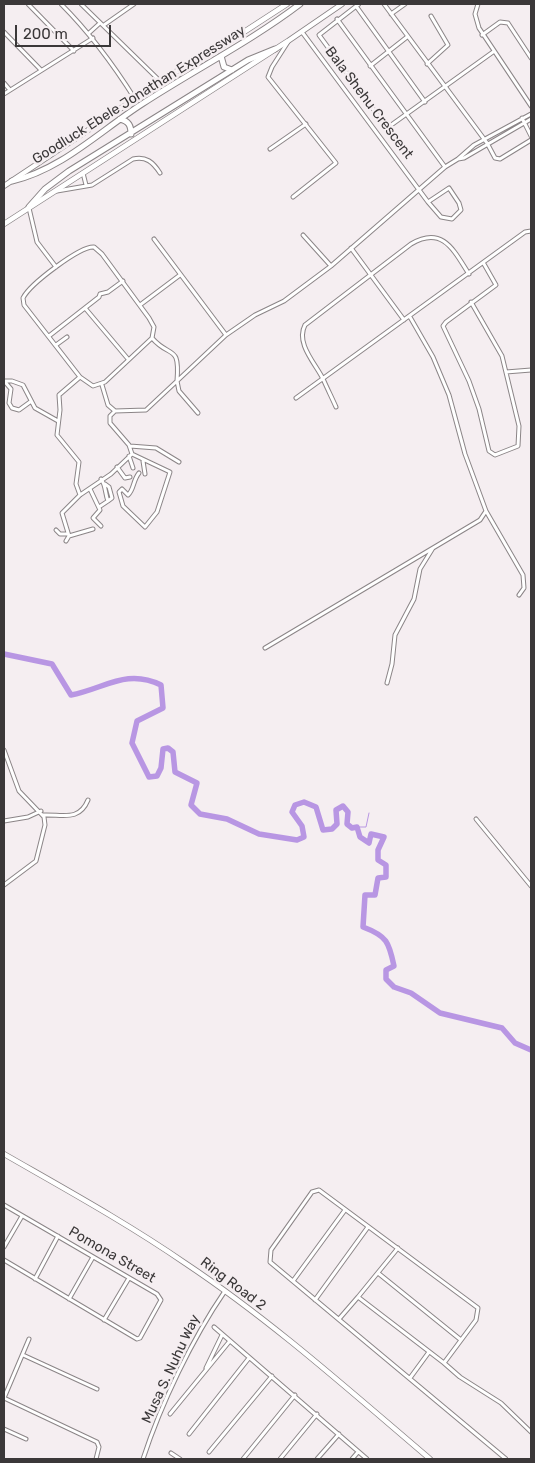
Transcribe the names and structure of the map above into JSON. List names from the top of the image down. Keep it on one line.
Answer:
{"streets":{"highway":["Goodluck Ebele Jonathan Expressway"],"main road":["Ring Road 2"],"street":["Bala Shehu Crescent","Pomona Street","Musa S. Nuhu Way"]},"crossings":[["Goodluck Ebele Jonathan Expressway","Bala Shehu Crescent"],["Ring Road 2","Musa S. Nuhu Way"]],"scale_bar":"200 m"}
